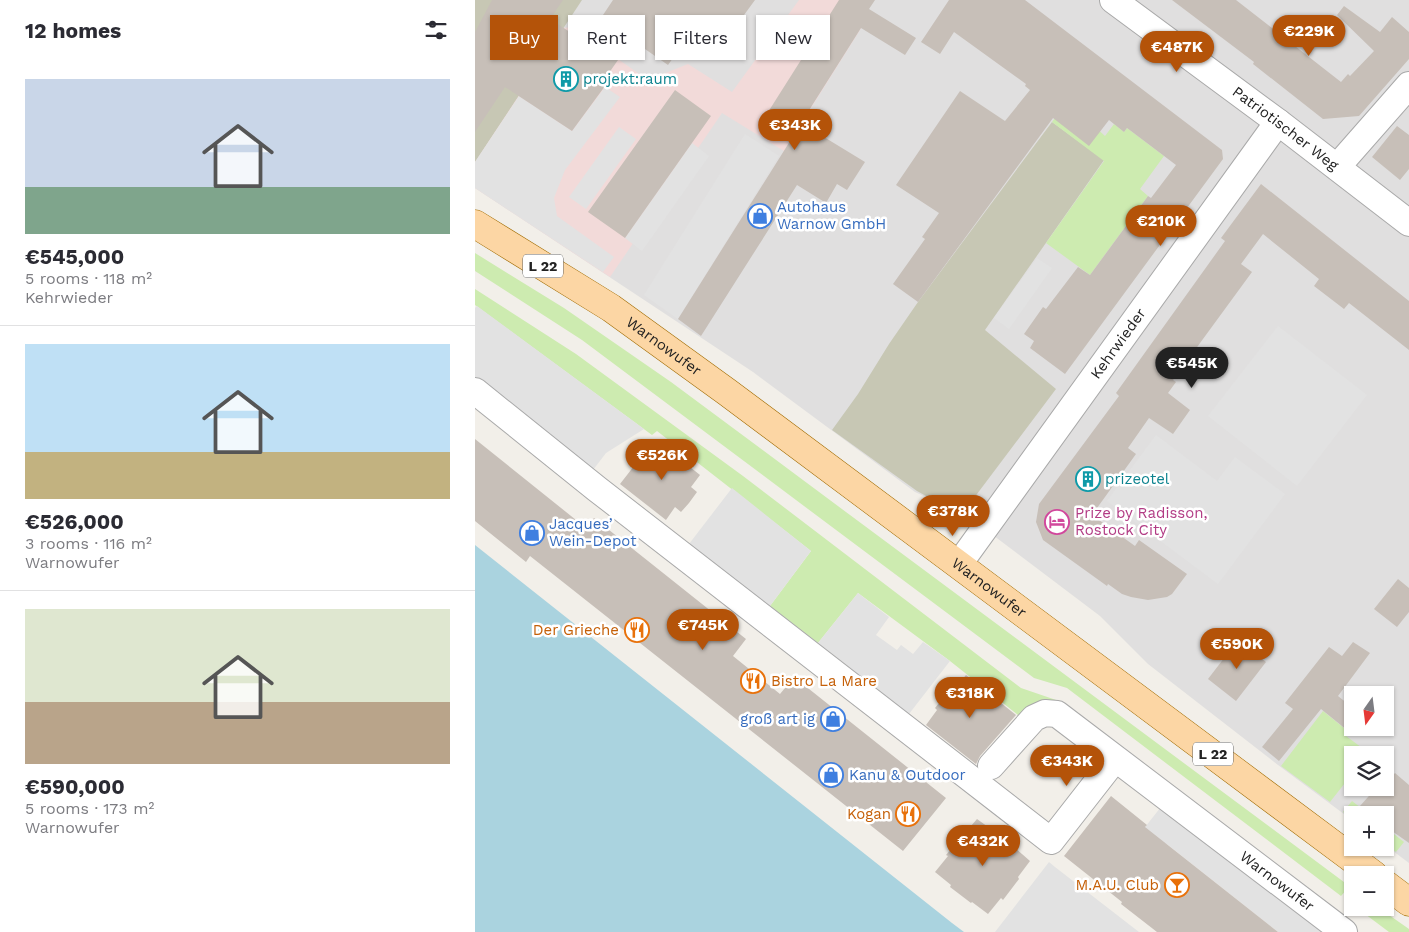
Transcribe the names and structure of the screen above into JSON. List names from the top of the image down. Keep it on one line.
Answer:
{"streets":{"main road":["L 22","Warnowufer"],"street":["Patriotischer Weg","Kehrwieder"]},"crossings":[["Patriotischer Weg","Kehrwieder"],["Kehrwieder","Warnowufer"]],"places":{"building":["projekt:raum","prizeotel"],"shop":["Autohaus Warnow GmbH","Jacques’ Wein-Depot","groß art ig","Kanu & Outdoor"],"hotel":["Prize by Radisson, Rostock City"],"restaurant":["Der Grieche","Bistro La Mare","Kogan"],"bar":["M.A.U. Club"]},"north":"bottom","page":{"heading":"12 homes","price":["€229K","€487K","€343K","€210K","€545K","€526K","€378K","€745K","€590K","€318K","€343K","€432K"],"chip":["Buy","Rent","Filters","New"],"list":[{"name":"€545,000","note":"5 rooms · 118 m² · Kehrwieder"},{"name":"€526,000","note":"3 rooms · 116 m² · Warnowufer"},{"name":"€590,000","note":"5 rooms · 173 m² · Warnowufer"}],"map_buttons":["+","−"]}}
